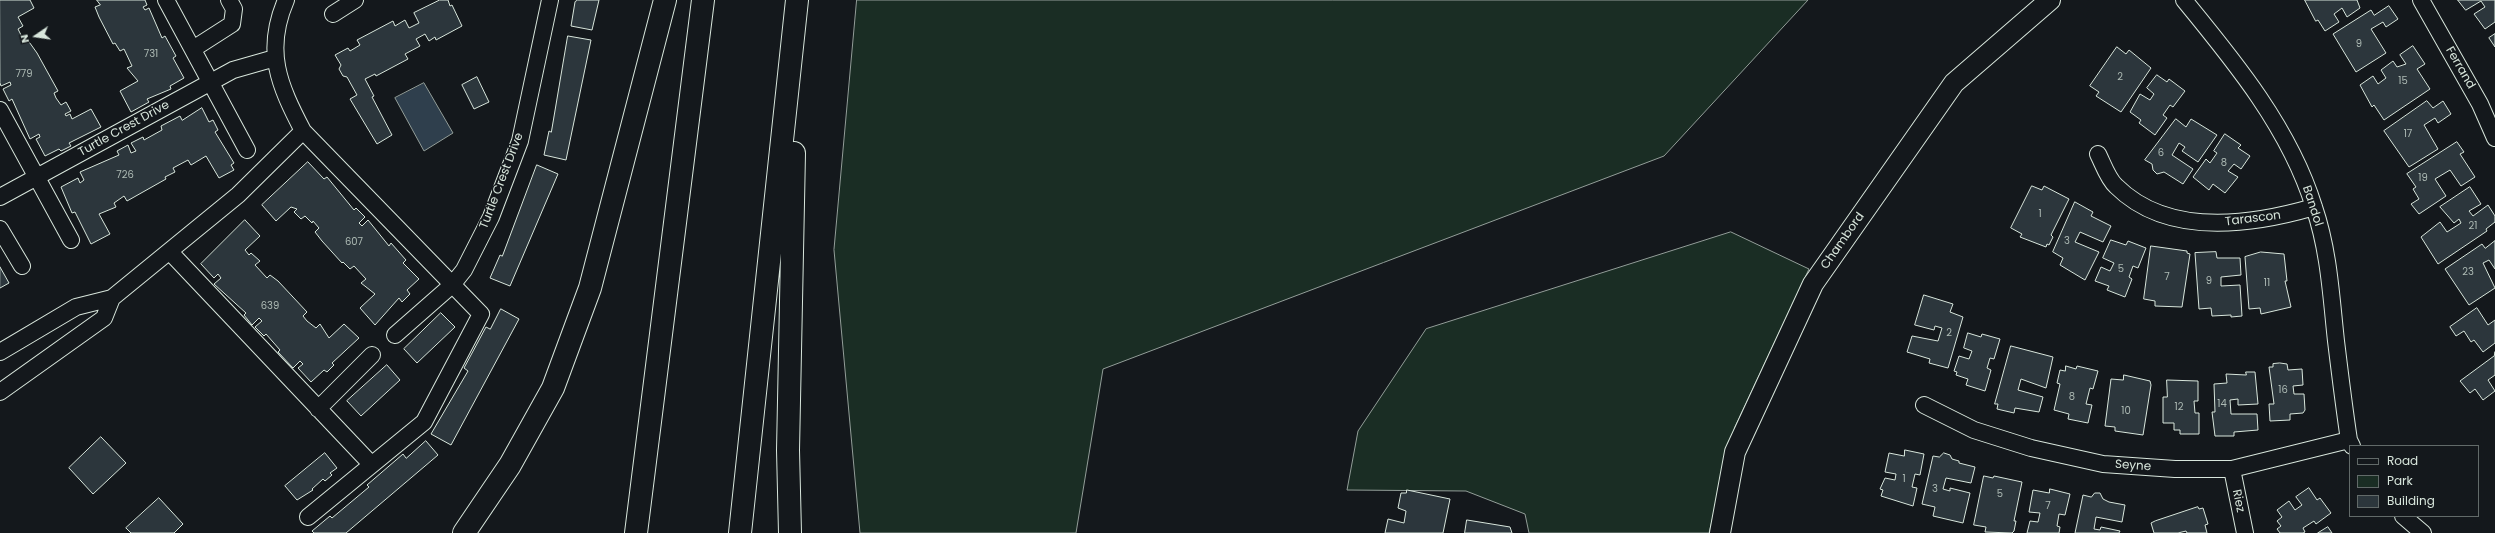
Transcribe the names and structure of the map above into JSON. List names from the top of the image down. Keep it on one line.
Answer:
{"streets":{"street":["Ferrand","Turtle Crest Drive","Bandol","Tarascon","Chambord","Seyne","Riez"]},"crossings":[["Bandol","Tarascon"],["Bandol","Seyne"],["Seyne","Riez"]],"house_numbers":["9","731","779","2","15","17","6","8","726","19","1","21","3","607","5","23","7","9","11","639","2","16","8","14","12","10","1","3","5","7"],"legend":["Road","Park","Building"],"north":"left"}
